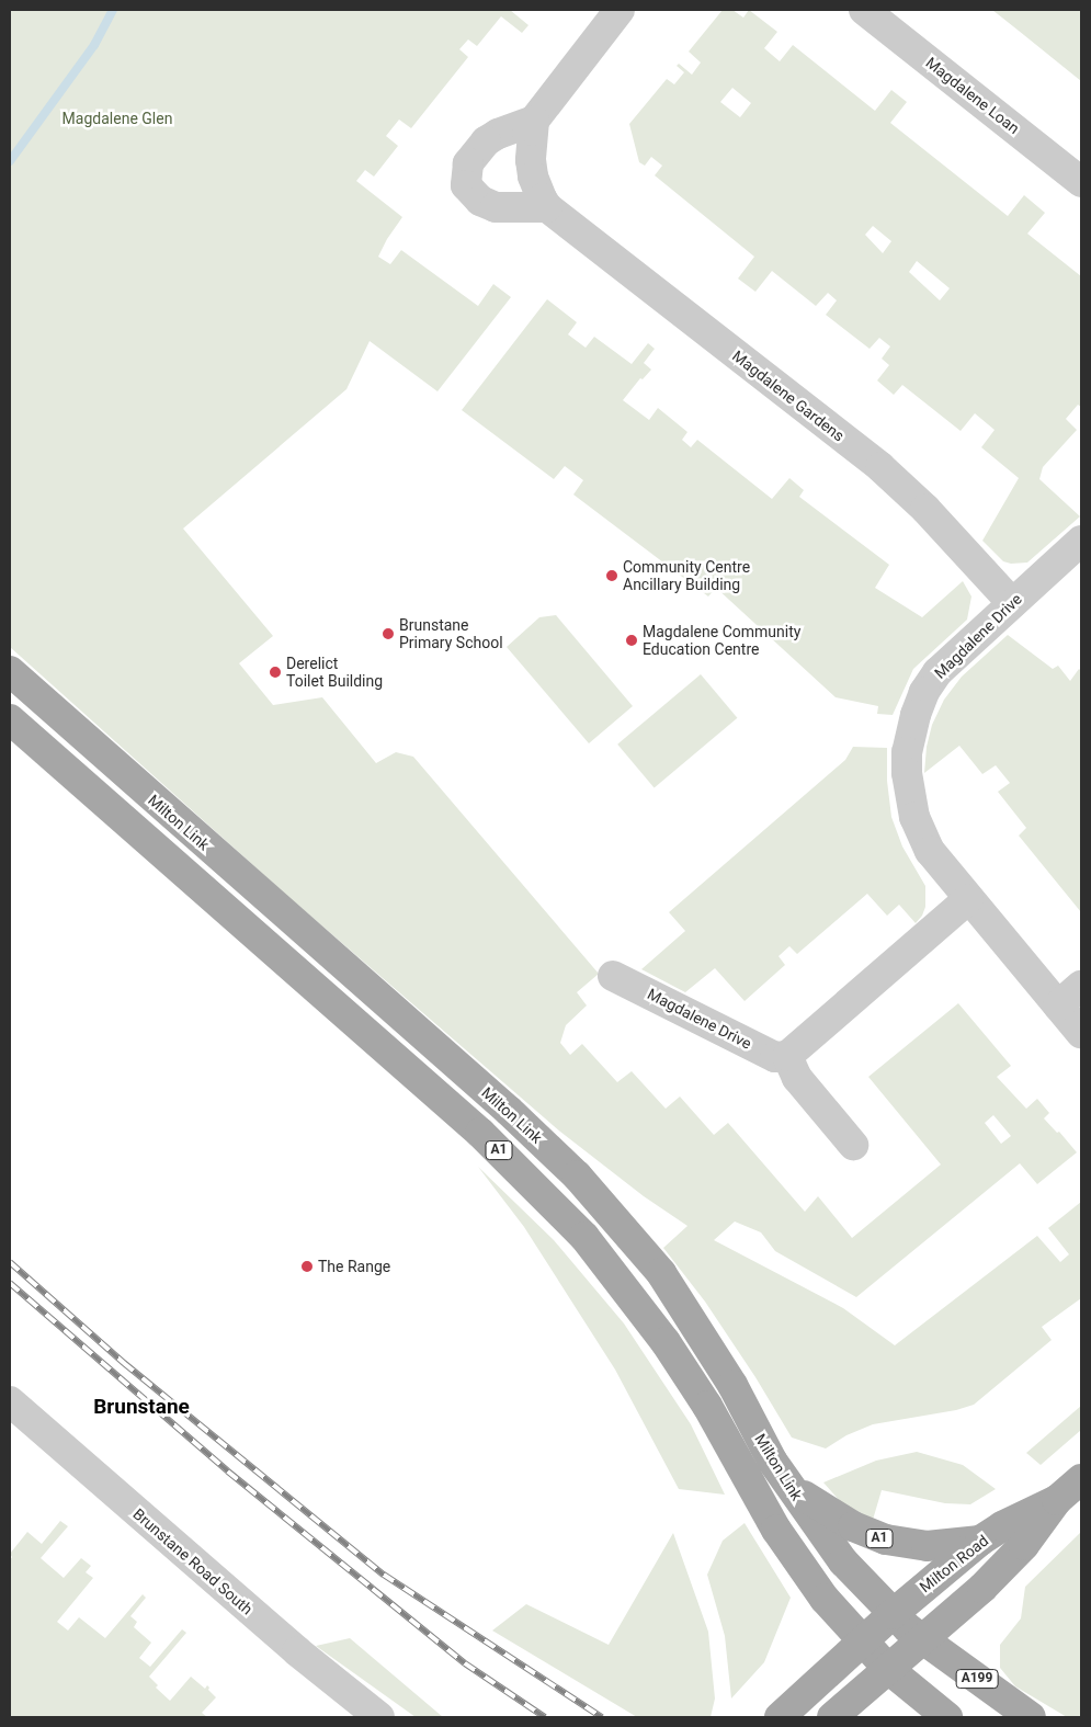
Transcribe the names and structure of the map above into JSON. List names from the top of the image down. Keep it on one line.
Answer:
{"streets":{"main road":["Milton Link","A1","Milton Road","A199"],"street":["Magdalene Loan","Magdalene Gardens","Magdalene Drive","Brunstane Road South"]},"crossings":[["Magdalene Gardens","Magdalene Drive"],["Milton Link","A1"],["Milton Link","Milton Road"],["Milton Link","A199"],["A1","Milton Road"],["A1","A199"],["Milton Road","A199"]],"districts":["Brunstane"],"parks":["Magdalene Glen"],"places":["Community Centre Ancillary Building","Brunstane Primary School","Magdalene Community Education Centre","Derelict Toilet Building","The Range"]}
